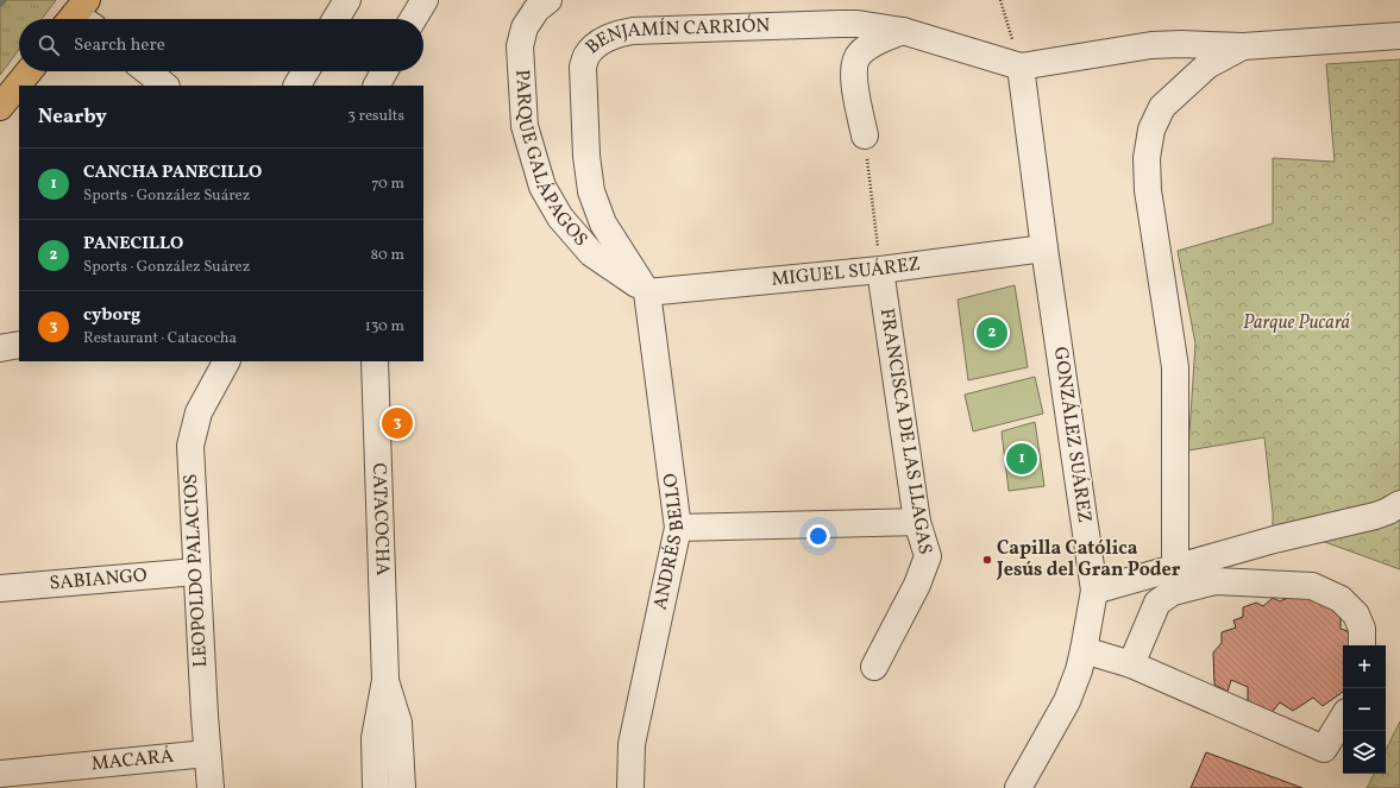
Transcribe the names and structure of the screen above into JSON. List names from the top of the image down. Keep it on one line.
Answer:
{"streets":{"street":["BENJAMÍN CARRIÓN","PARQUE GALÁPAGOS","MIGUEL SUÁREZ","FRANCISCA DE LAS LLAGAS","GONZÁLEZ SUÁREZ","CATACOCHA","ANDRÉS BELLO","LEOPOLDO PALACIOS","SABIANGO","MACARÁ"]},"crossings":[["BENJAMÍN CARRIÓN","PARQUE GALÁPAGOS"],["BENJAMÍN CARRIÓN","MIGUEL SUÁREZ"],["BENJAMÍN CARRIÓN","GONZÁLEZ SUÁREZ"],["BENJAMÍN CARRIÓN","ANDRÉS BELLO"],["PARQUE GALÁPAGOS","MIGUEL SUÁREZ"],["PARQUE GALÁPAGOS","ANDRÉS BELLO"],["MIGUEL SUÁREZ","FRANCISCA DE LAS LLAGAS"],["MIGUEL SUÁREZ","GONZÁLEZ SUÁREZ"],["MIGUEL SUÁREZ","ANDRÉS BELLO"],["LEOPOLDO PALACIOS","SABIANGO"],["LEOPOLDO PALACIOS","MACARÁ"]],"parks":["Parque Pucará"],"places":["Capilla Católica Jesús del Gran Poder"],"page":{"search":"Search here","heading":["Nearby","3 results"],"list":[{"mark":"1","name":"CANCHA PANECILLO","note":"Sports · González Suárez","value":"70 m"},{"mark":"2","name":"PANECILLO","note":"Sports · González Suárez","value":"80 m"},{"mark":"3","name":"cyborg","note":"Restaurant · Catacocha","value":"130 m"}],"pins":["2","3","1"],"map_buttons":["+","−"]}}
